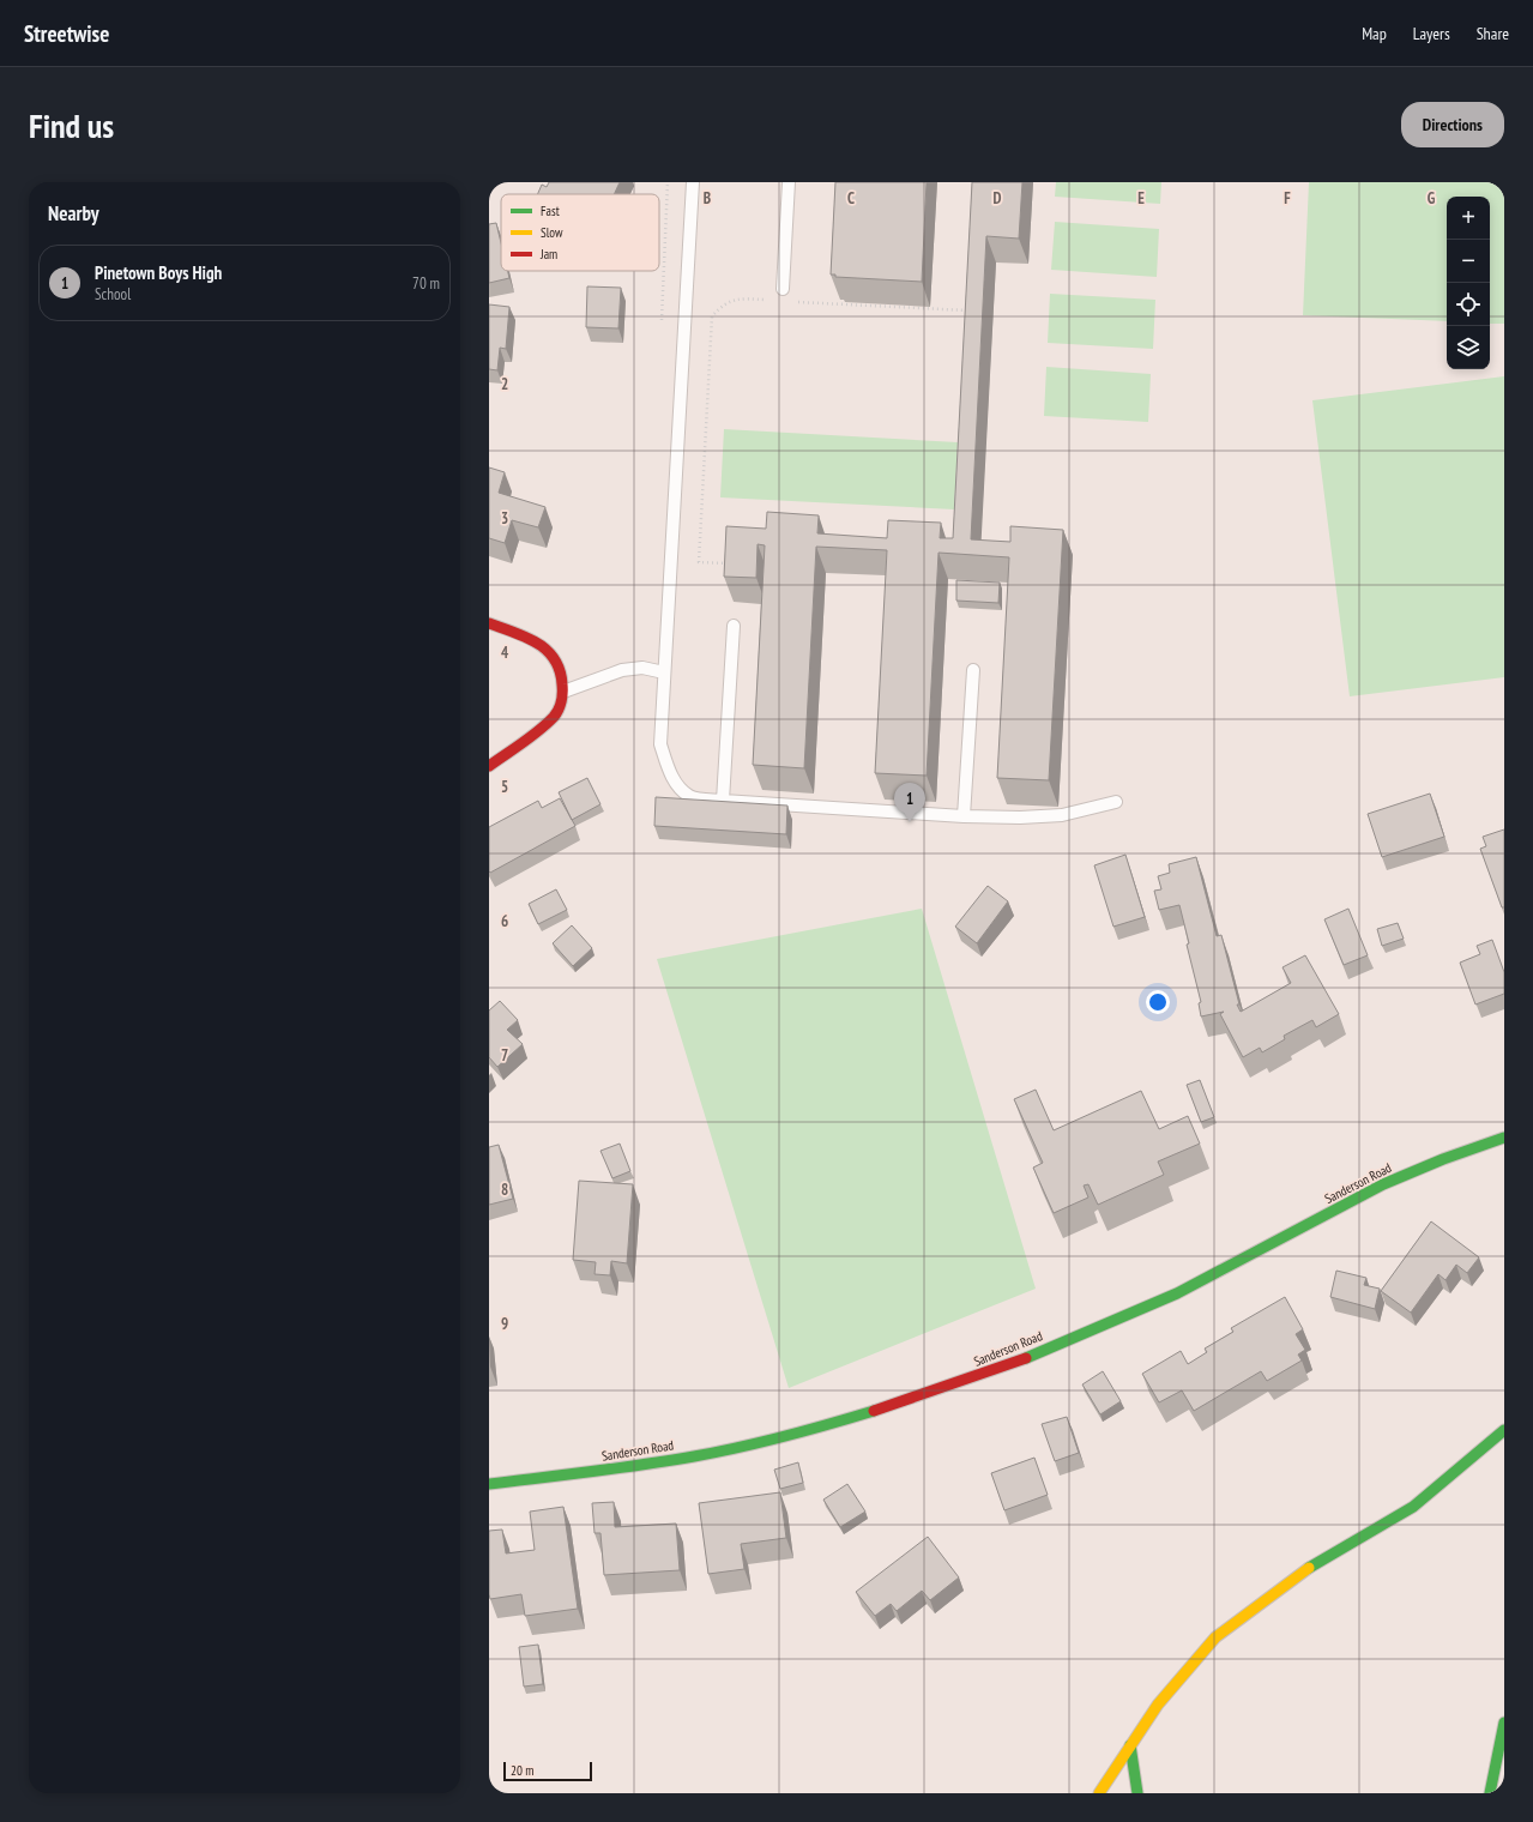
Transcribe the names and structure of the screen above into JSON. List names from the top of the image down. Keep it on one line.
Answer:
{"streets":{"main road":["Sanderson Road"]},"legend":["Fast","Slow","Jam"],"scale_bar":"20 m","page":{"header":"Streetwise","nav":["Map","Layers","Share"],"buttons":"Directions","title":"Find us","heading":"Nearby","map_buttons":["+","−"],"list":[{"mark":"1","name":"Pinetown Boys High","note":"School","value":"70 m"}],"pins":"1","scale":"20 m"},"grid":{"columns":["B","C","D","E","F","G"],"rows":["2","3","4","5","6","7","8","9"]}}
